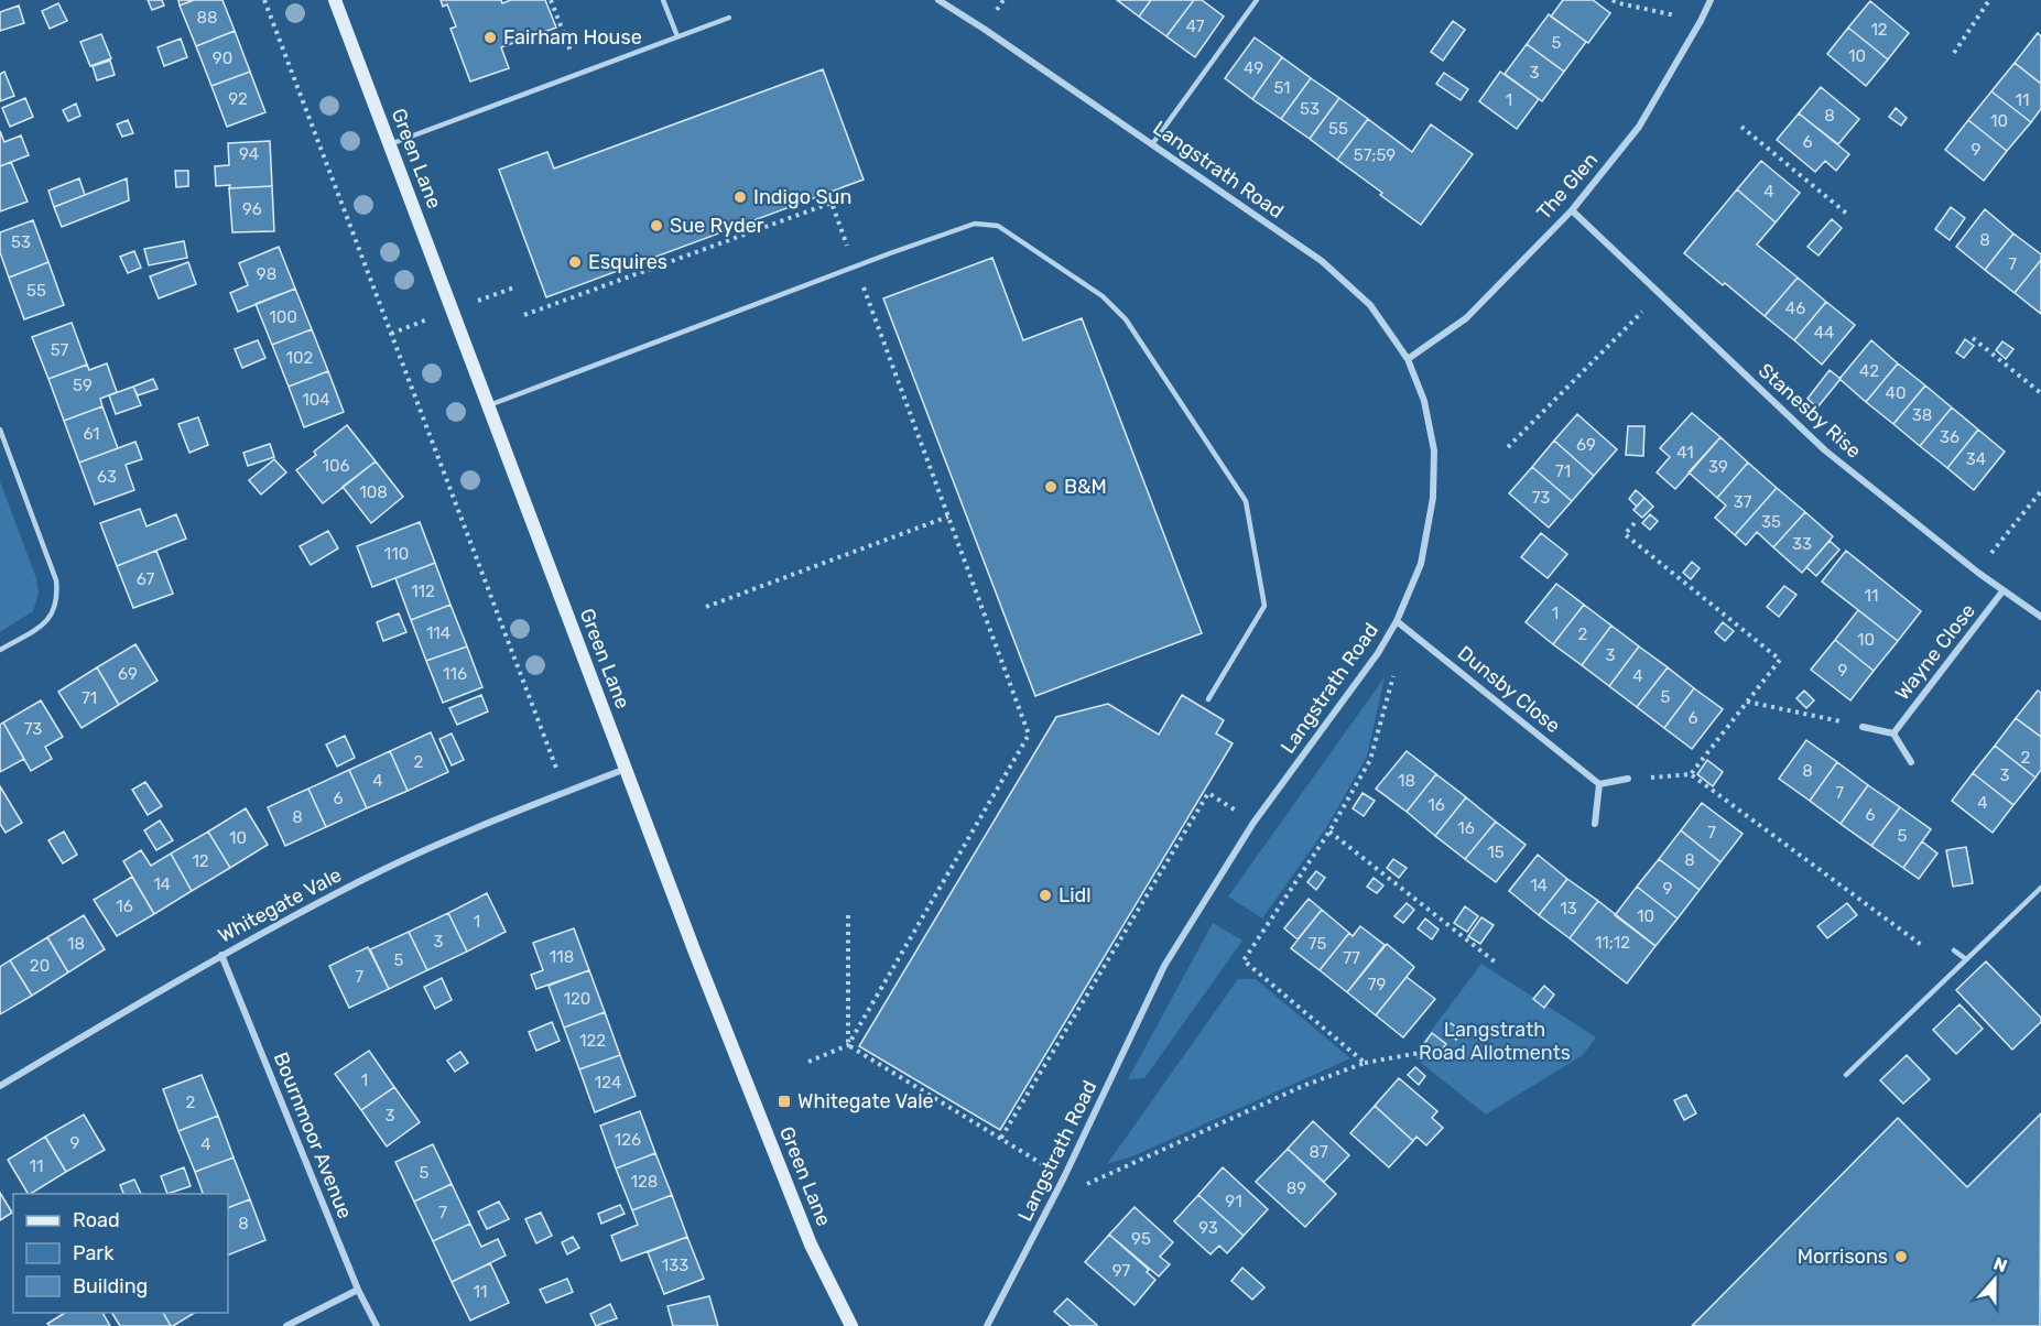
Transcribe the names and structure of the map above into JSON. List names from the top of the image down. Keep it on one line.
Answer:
{"streets":{"street":["Green Lane","Langstrath Road","The Glen","Stanesby Rise","Wayne Close","Dunsby Close","Whitegate Vale","Bournmoor Avenue"]},"crossings":[["Green Lane","Whitegate Vale"],["Langstrath Road","The Glen"],["Langstrath Road","Dunsby Close"],["The Glen","Stanesby Rise"],["Stanesby Rise","Wayne Close"],["Whitegate Vale","Bournmoor Avenue"]],"parks":["Langstrath Road Allotments"],"places":{"other":["Fairham House","Indigo Sun","Sue Ryder","Esquires","B&M","Lidl","Morrisons"],"transit":["Whitegate Vale"]},"house_numbers":["88","47","12","5","10","90","49","3","51","92","1","11","53","8","10","55","6","9","94","57;59","4","96","8","53","7","98","55","46","100","44","57","102","42","59","40","104","38","61","36","69","41","34","106","39","71","63","108","73","37","35","33","110","67","112","11","1","114","2","10","3","9","69","116","4","5","71","6","73","2","2","8","3","4","18","7","6","4","16","6","8","16","7","5","10","15","8","12","14","14","9","16","13","10","1","3","11;12","18","75","118","77","5","20","7","79","120","122","1","124","2","3","126","9","4","87","11","5","128","89","91","7","8","93","95","133","97","11"],"legend":["Road","Park","Building"],"north":"top"}
